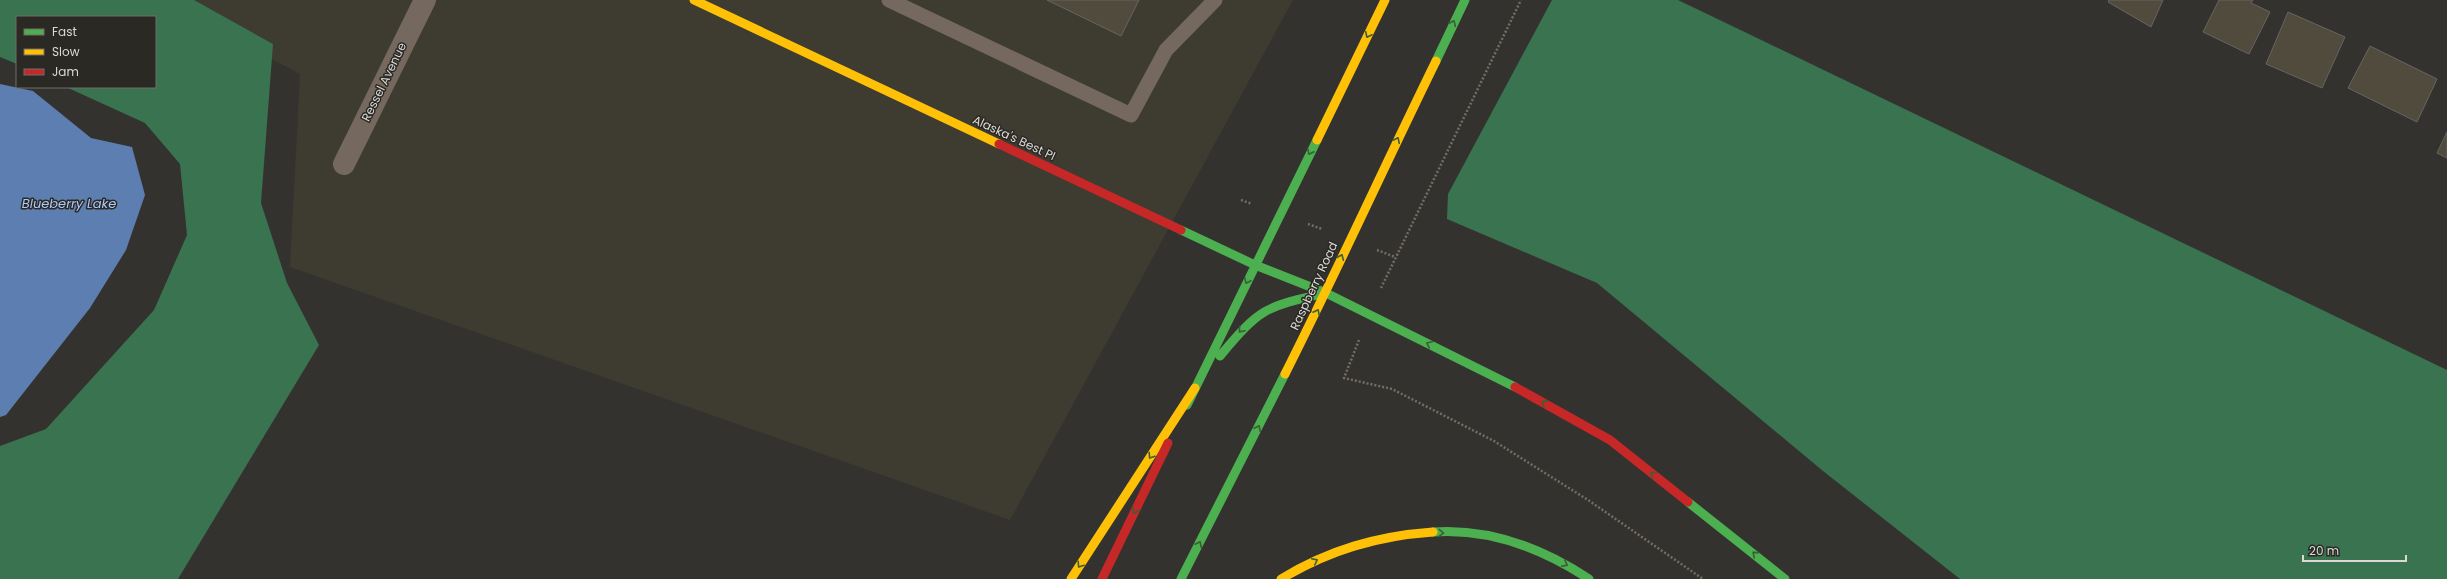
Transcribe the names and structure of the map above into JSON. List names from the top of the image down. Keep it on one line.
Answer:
{"streets":{"main road":["Alaska's Best PI","Raspberry Road"],"street":["Ressel Avenue"]},"crossings":[["Alaska's Best PI","Raspberry Road"]],"one_way":["Alaska's Best PI"],"water":["Blueberry Lake"],"legend":["Fast","Slow","Jam"],"scale_bar":"20 m"}
